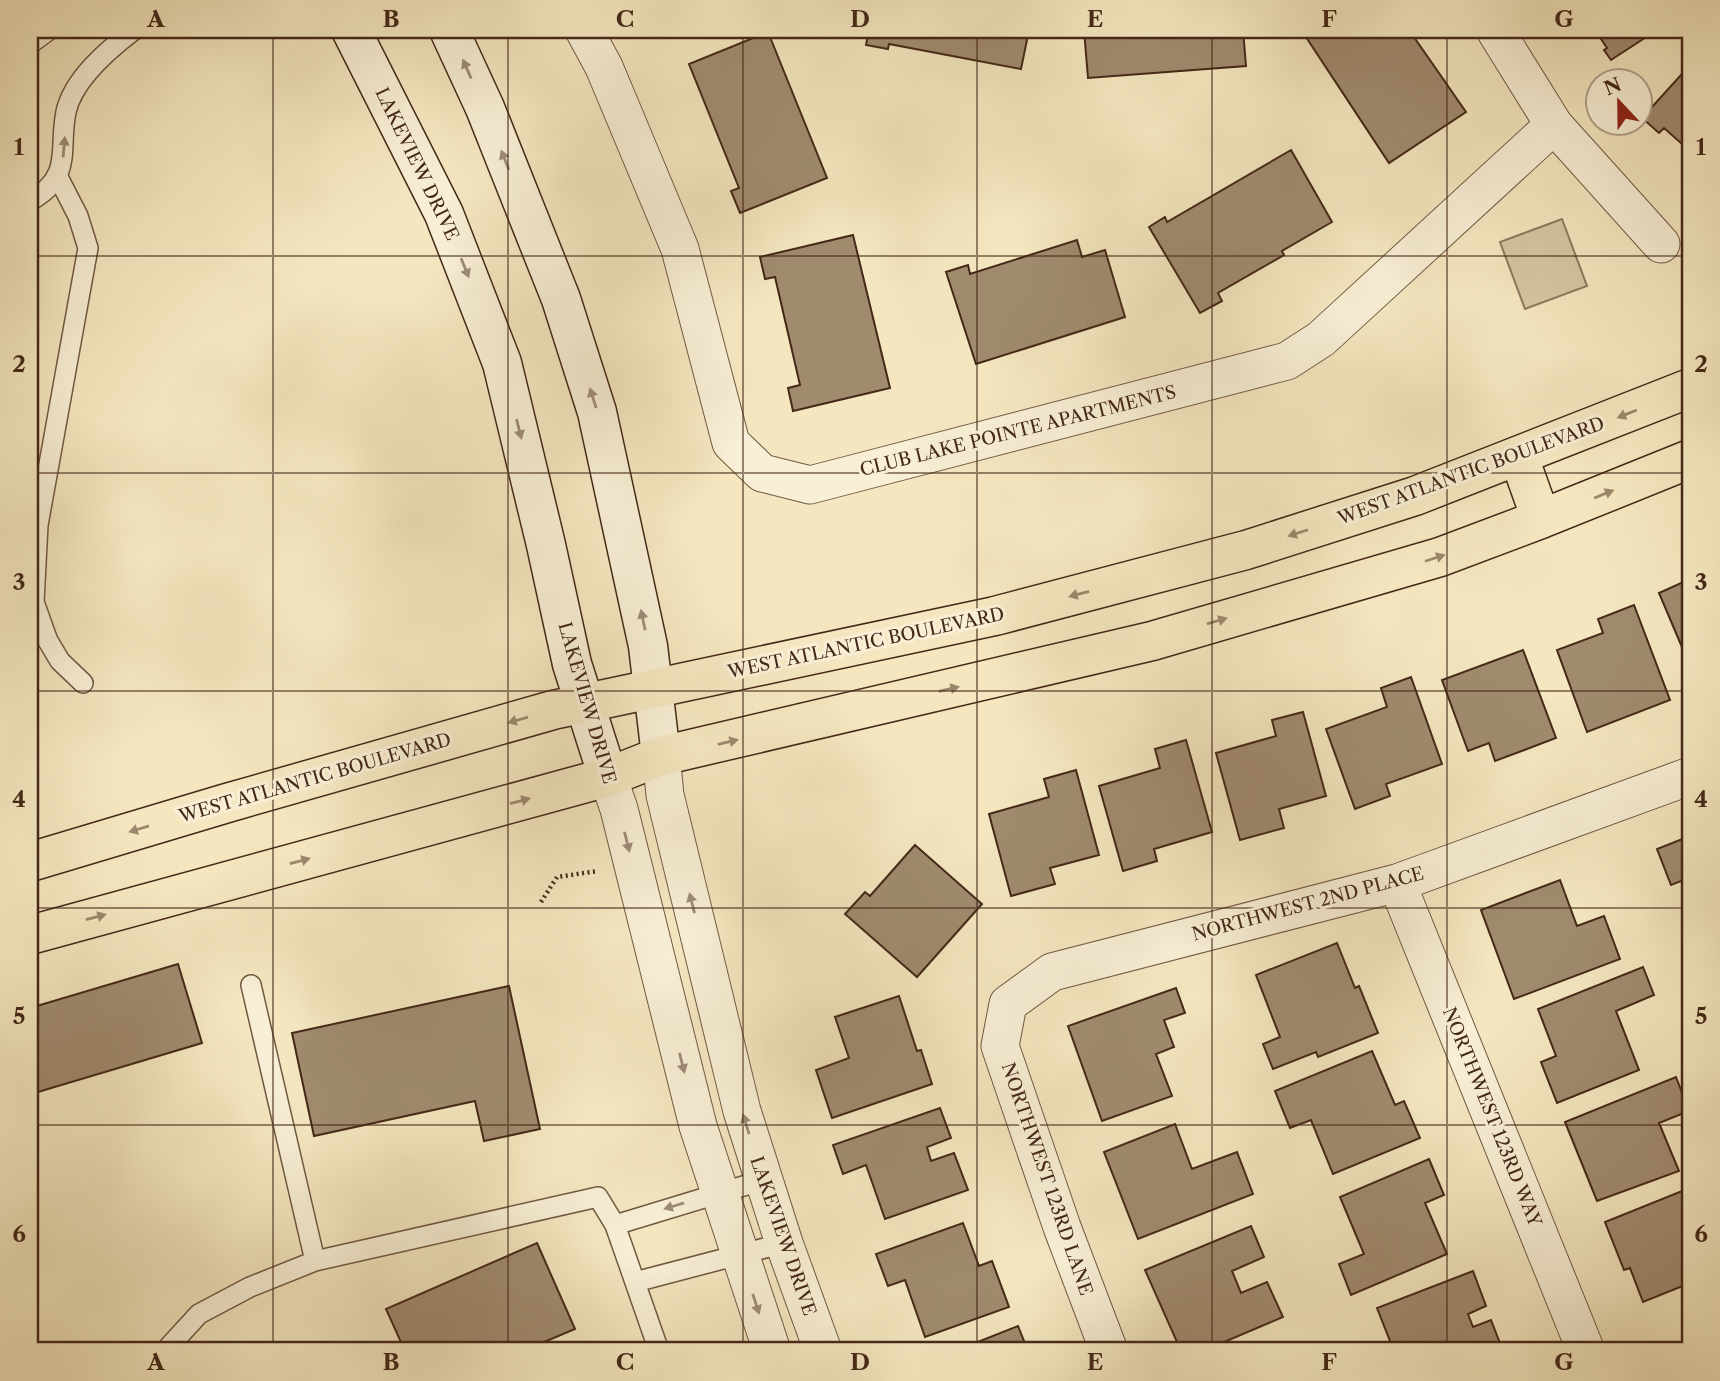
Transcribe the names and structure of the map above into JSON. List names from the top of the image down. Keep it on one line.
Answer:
{"streets":{"main road":["WEST ATLANTIC BOULEVARD"],"street":["LAKEVIEW DRIVE","CLUB LAKE POINTE APARTMENTS","NORTHWEST 2ND PLACE","NORTHWEST 123RD WAY","NORTHWEST 123RD LANE"]},"crossings":[["LAKEVIEW DRIVE","WEST ATLANTIC BOULEVARD"],["NORTHWEST 2ND PLACE","NORTHWEST 123RD WAY"],["NORTHWEST 2ND PLACE","NORTHWEST 123RD LANE"]],"north":"top","grid":{"columns":["A","B","C","D","E","F","G"],"rows":["1","2","3","4","5","6"]}}
